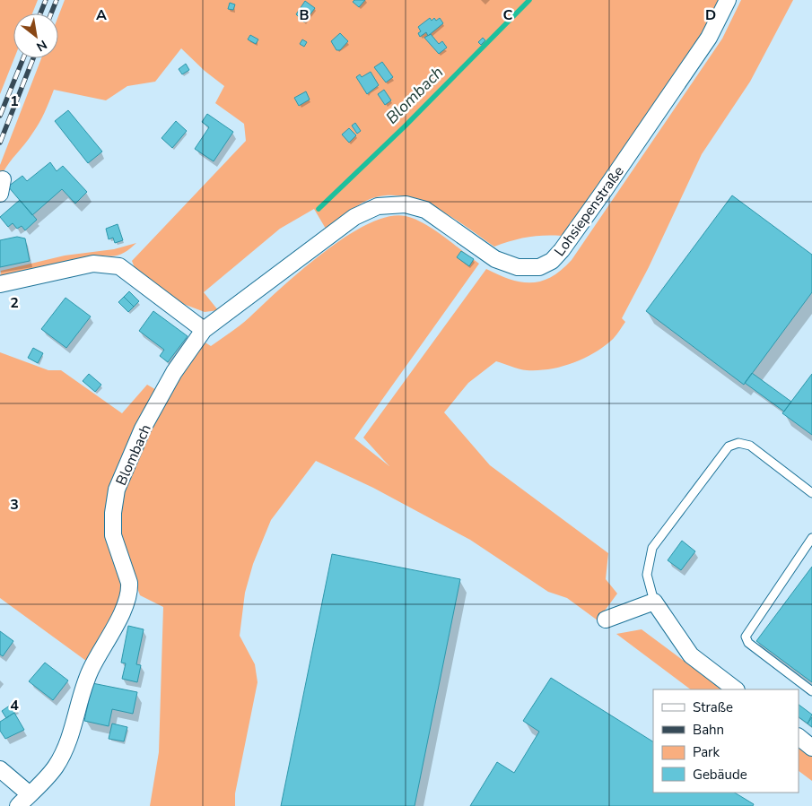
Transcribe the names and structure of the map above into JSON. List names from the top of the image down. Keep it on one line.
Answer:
{"streets":{"street":["Lohsiepenstraße","Blombach"]},"crossings":[["Lohsiepenstraße","Blombach"]],"water":["Blombach"],"legend":["Straße","Bahn","Park","Gebäude"],"north":"bottom right","grid":{"columns":["A","B","C","D"],"rows":["1","2","3","4"]}}
